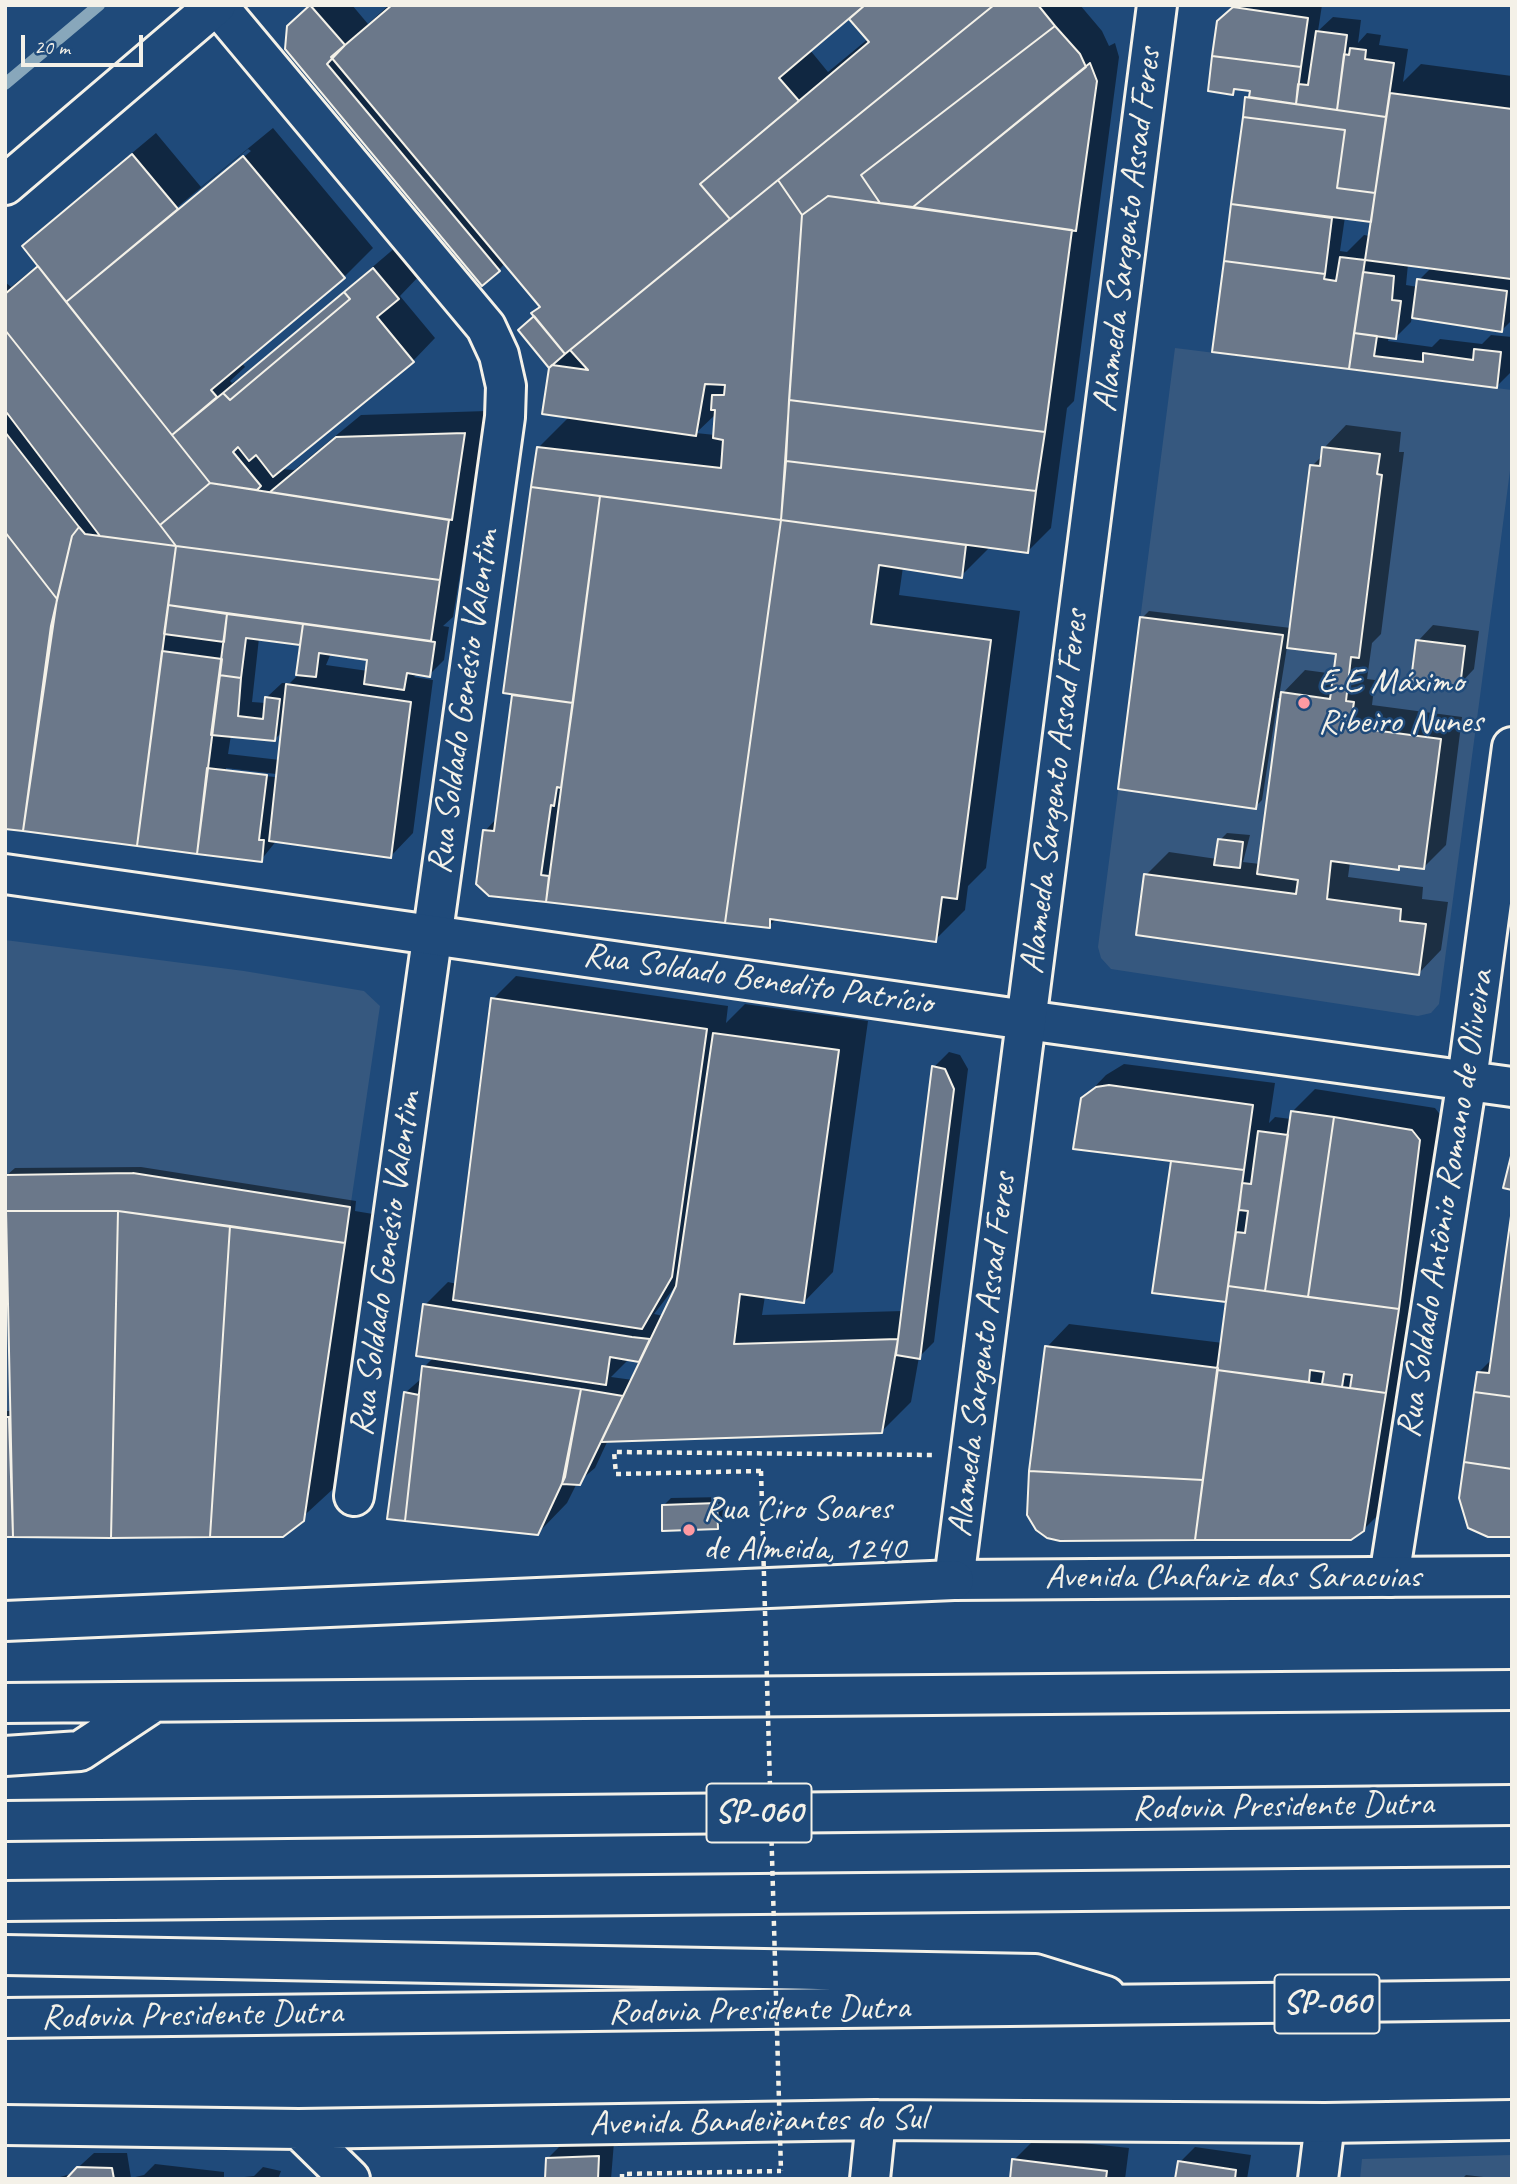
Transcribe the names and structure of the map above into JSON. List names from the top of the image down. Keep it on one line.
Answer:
{"streets":{"main road":["Alameda Sargento Assad Feres","Rua Soldado Genésio Valentim","Rua Soldado Benedito Patrício","Rua Soldado Antônio Romano de Oliveira","Avenida Chafariz das Saracuias","Rodovia Presidente Dutra","SP-060","Avenida Bandeirantes do Sul"]},"crossings":[["Alameda Sargento Assad Feres","Rua Soldado Benedito Patrício"],["Alameda Sargento Assad Feres","Avenida Chafariz das Saracuias"],["Rua Soldado Genésio Valentim","Rua Soldado Benedito Patrício"],["Rua Soldado Benedito Patrício","Rua Soldado Antônio Romano de Oliveira"],["Rua Soldado Antônio Romano de Oliveira","Avenida Chafariz das Saracuias"]],"places":["E.E Máximo Ribeiro Nunes","Rua Ciro Soares de Almeida, 1240"],"scale_bar":"20 m"}
